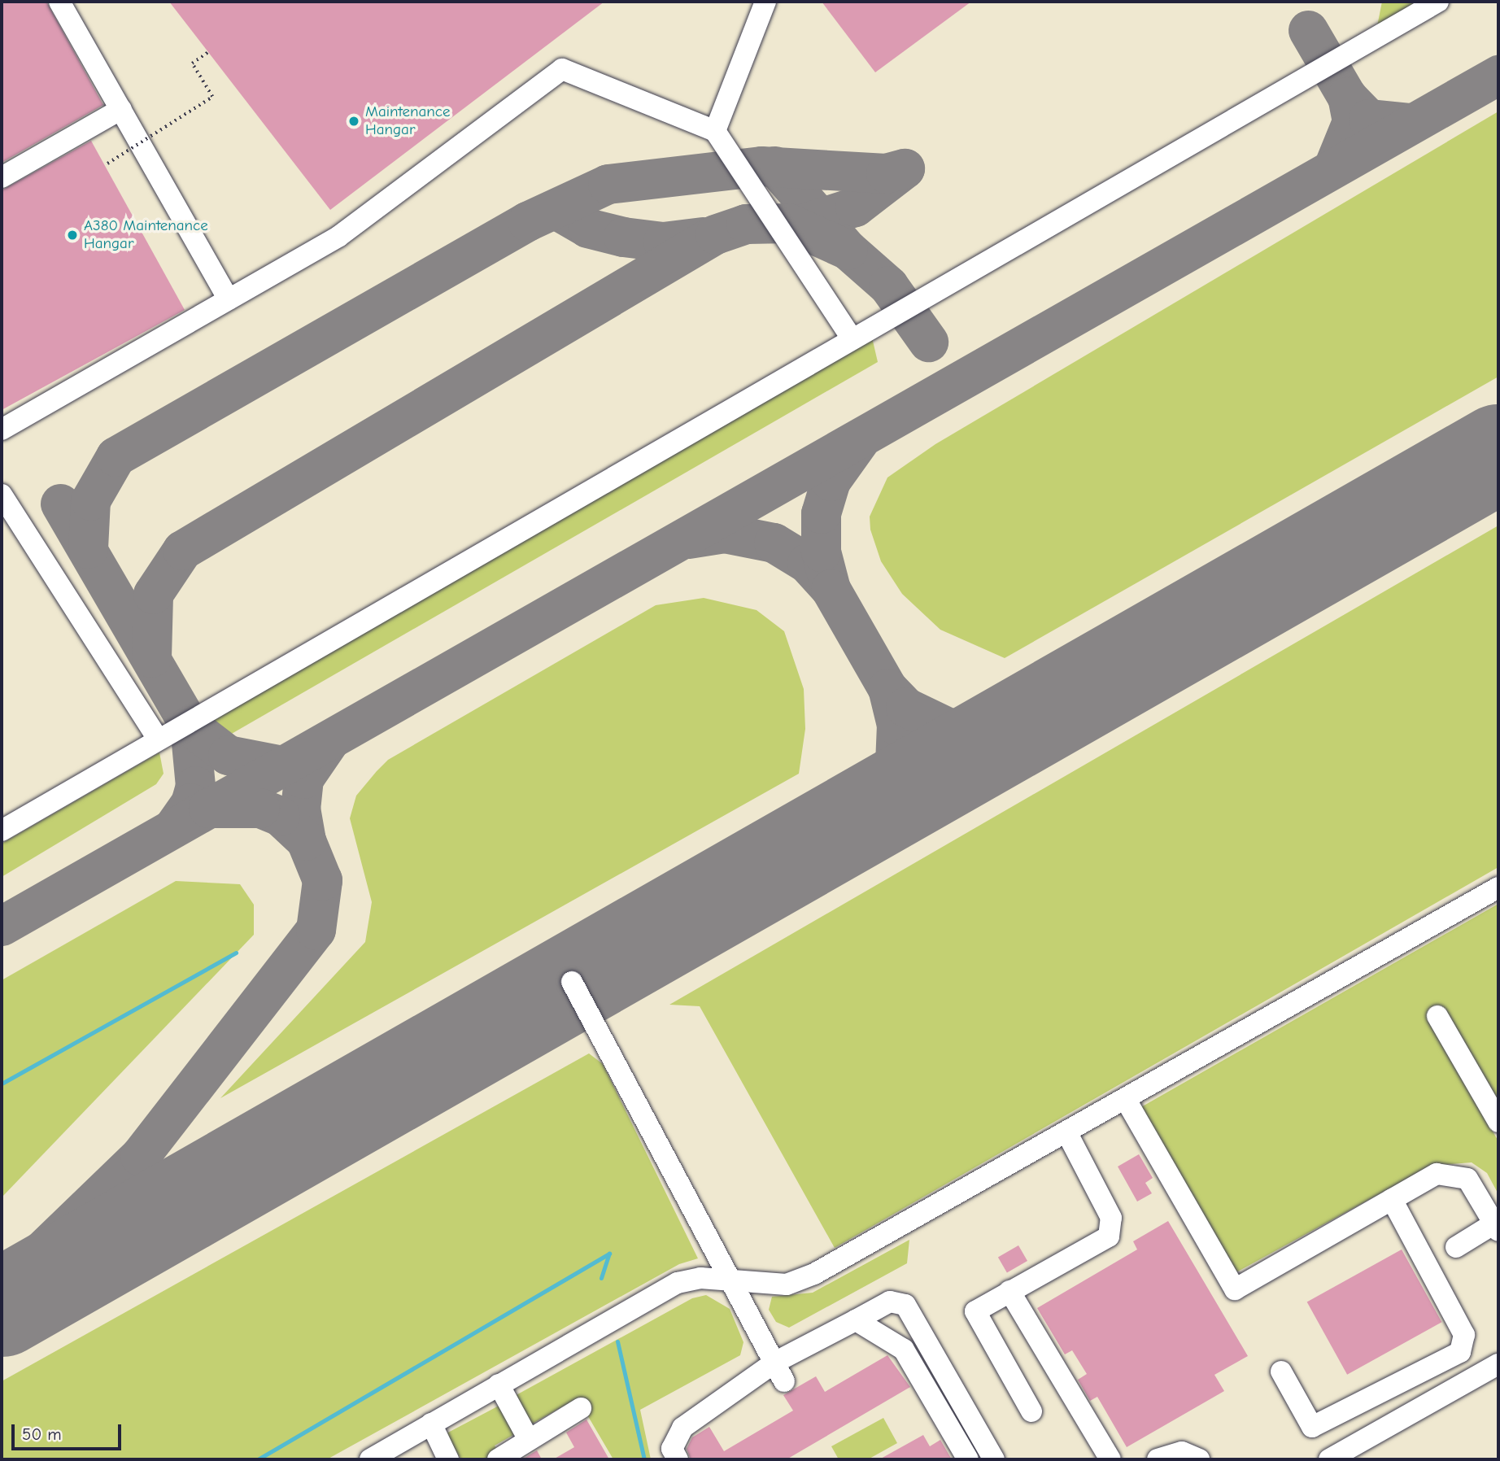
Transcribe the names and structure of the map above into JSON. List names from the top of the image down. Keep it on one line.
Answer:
{"places":["Maintenance Hangar","A380 Maintenance Hangar"],"scale_bar":"50 m"}
